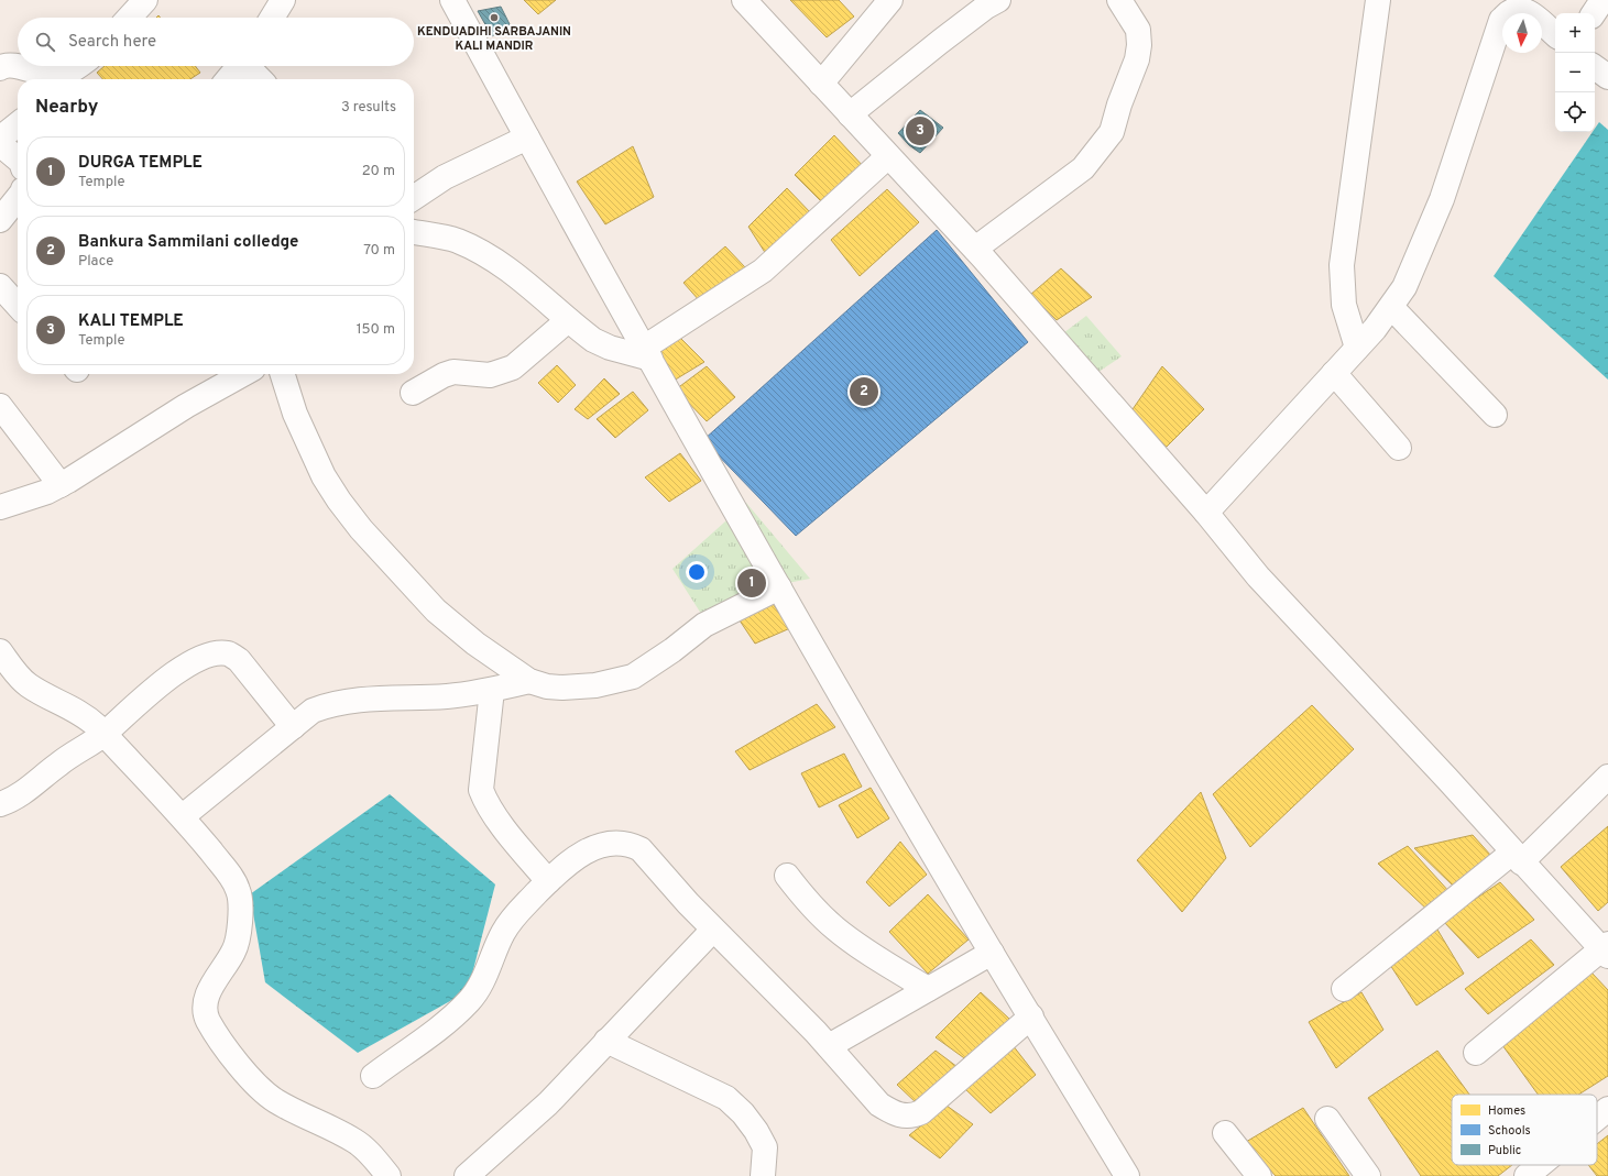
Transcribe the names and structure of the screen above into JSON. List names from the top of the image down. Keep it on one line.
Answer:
{"places":["KENDUADIHI SARBAJANIN KALI MANDIR"],"legend":["Homes","Schools","Public"],"north":"bottom","page":{"map_buttons":["+","−"],"search":"Search here","heading":["Nearby","3 results"],"pins":["3","2","1"],"list":[{"mark":"1","name":"DURGA TEMPLE","note":"Temple","value":"20 m"},{"mark":"2","name":"Bankura Sammilani colledge","note":"Place","value":"70 m"},{"mark":"3","name":"KALI TEMPLE","note":"Temple","value":"150 m"}]}}
